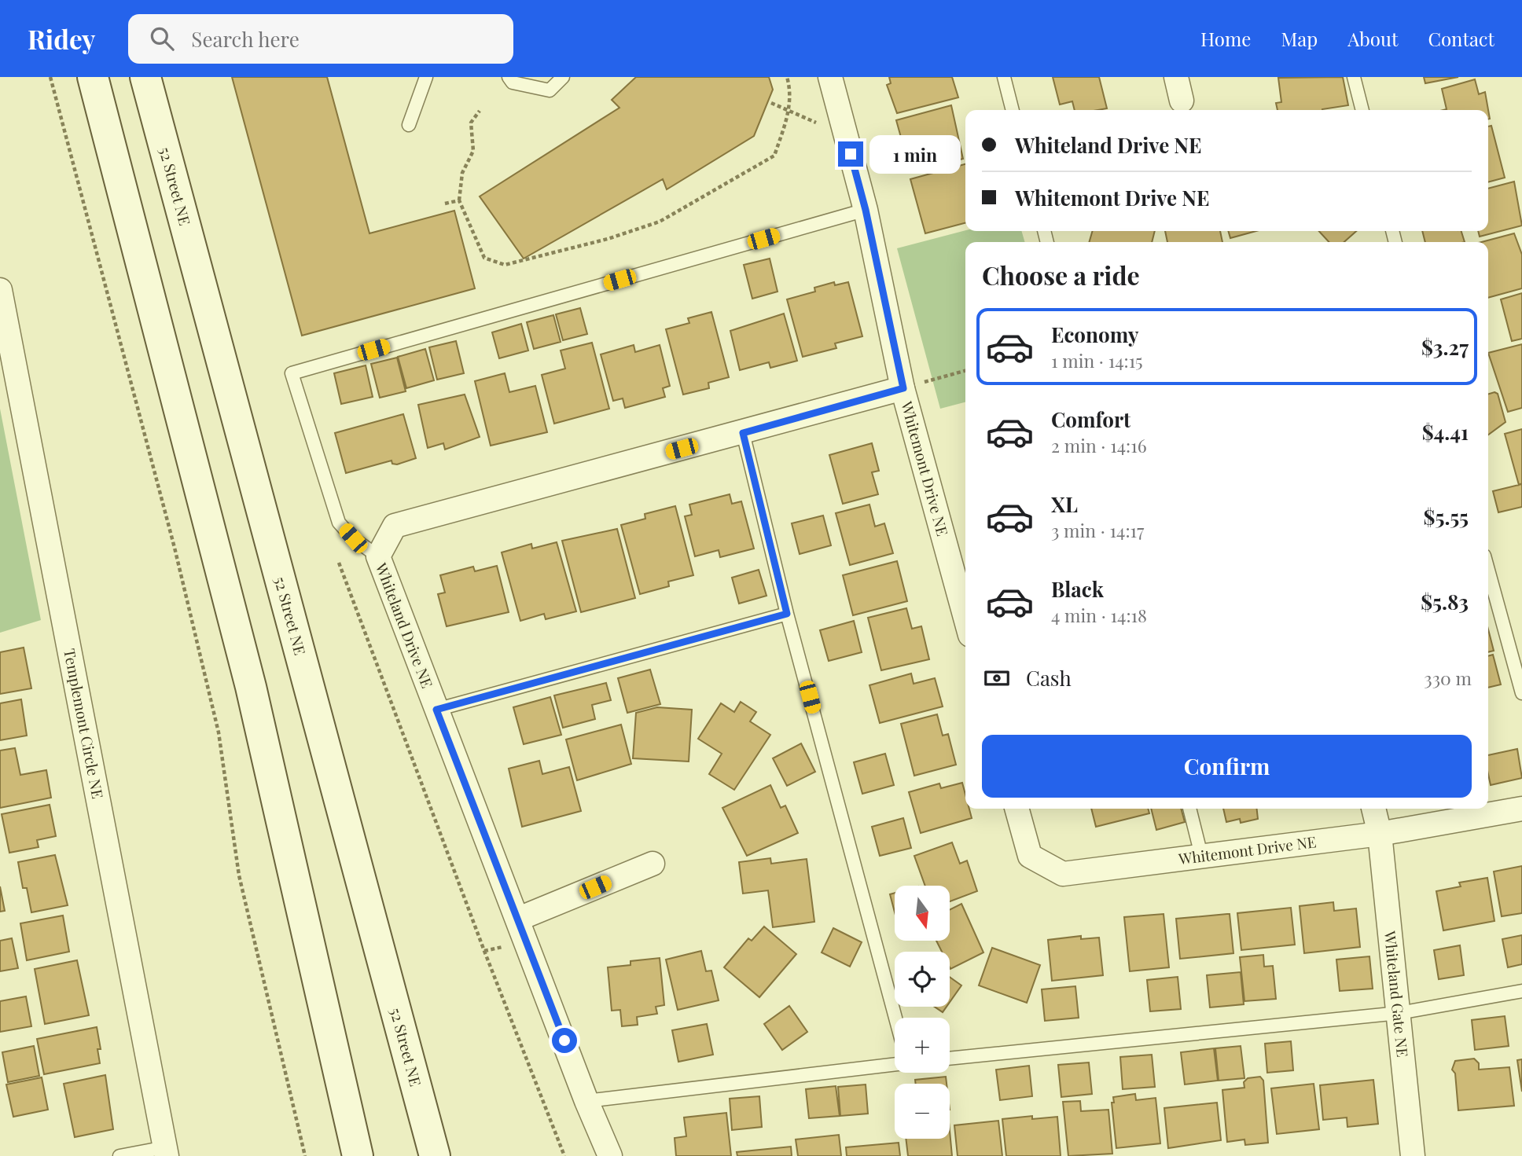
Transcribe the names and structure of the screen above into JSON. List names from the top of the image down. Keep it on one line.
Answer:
{"streets":{"main road":["52 Street NE"],"street":["Whitemont Drive NE","Whiteland Drive NE","Templemont Circle NE","Whiteland Gate NE"]},"crossings":[["Whitemont Drive NE","Whiteland Drive NE"],["Whitemont Drive NE","Whiteland Gate NE"]],"north":"bottom","page":{"header":"Ridey","search":"Search here","nav":["Home","Map","About","Contact"],"banner":["Whiteland Drive NE","Whitemont Drive NE"],"bubble":"1 min","heading":"Choose a ride","list":[{"name":"Economy","note":"1 min · 14:15","value":"$3.27"},{"name":"Comfort","note":"2 min · 14:16","value":"$4.41"},{"name":"XL","note":"3 min · 14:17","value":"$5.55"},{"name":"Black","note":"4 min · 14:18","value":"$5.83"}],"pay":["Cash","330 m"],"buttons":"Confirm","map_buttons":["+","−"]}}
